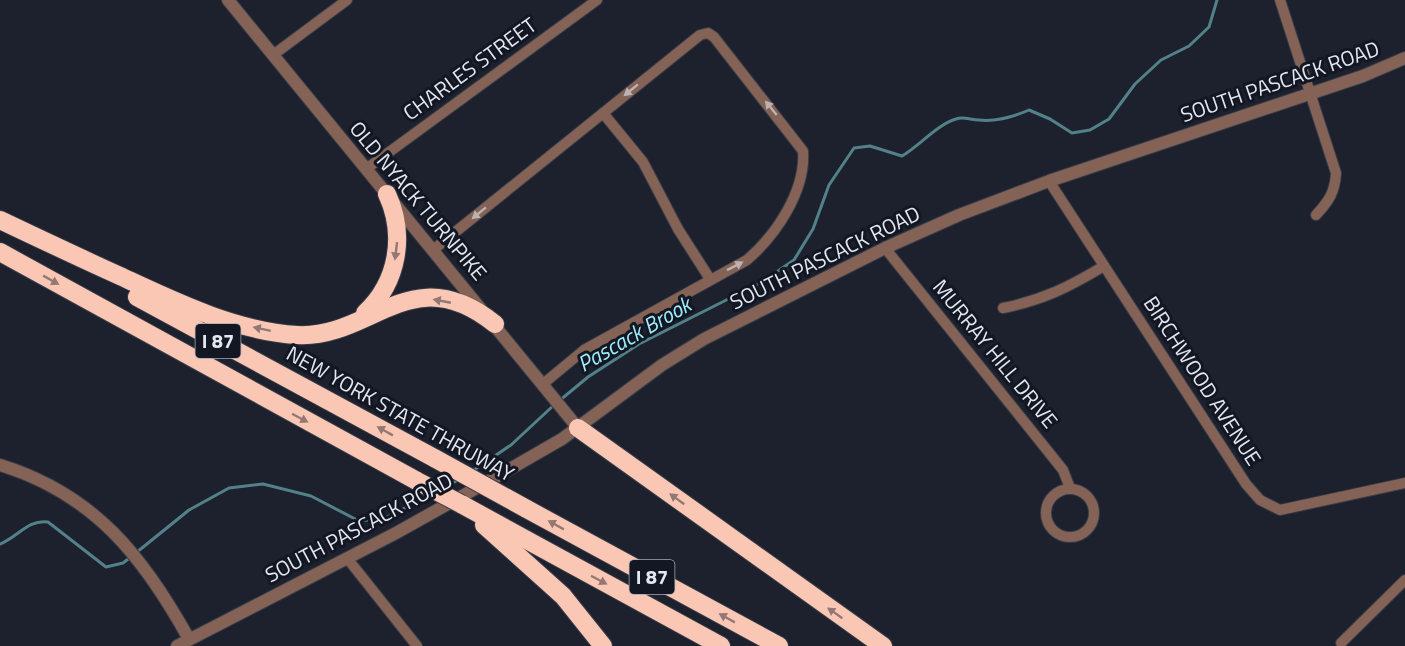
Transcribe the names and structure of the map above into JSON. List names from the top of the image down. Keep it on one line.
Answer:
{"streets":{"highway":["I 87","NEW YORK STATE THRUWAY"],"street":["CHARLES STREET","SOUTH PASCACK ROAD","OLD NYACK TURNPIKE","MURRAY HILL DRIVE","BIRCHWOOD AVENUE"]},"crossings":[["CHARLES STREET","OLD NYACK TURNPIKE"],["SOUTH PASCACK ROAD","OLD NYACK TURNPIKE"],["SOUTH PASCACK ROAD","MURRAY HILL DRIVE"],["SOUTH PASCACK ROAD","BIRCHWOOD AVENUE"]],"water":["Pascack Brook"]}
